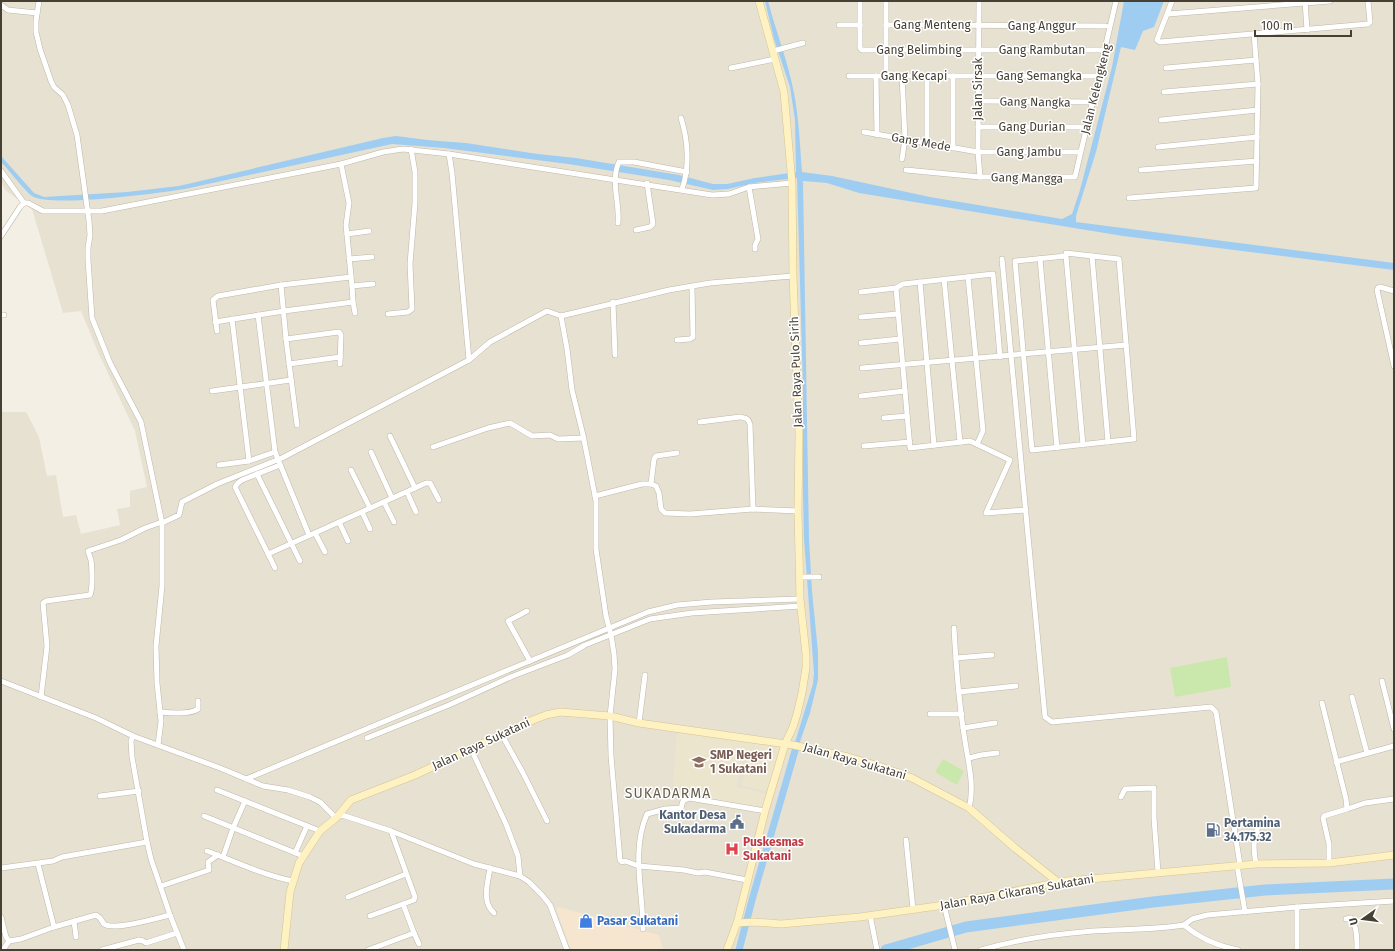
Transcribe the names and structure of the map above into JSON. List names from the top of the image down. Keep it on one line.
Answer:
{"streets":{"street":["Gang Menteng","Gang Anggur","Gang Belimbing","Gang Rambutan","Gang Kecapi","Gang Semangka","Jalan Sirsak","Jalan Kelengkeng","Gang Nangka","Gang Durian","Gang Mede","Gang Jambu","Gang Mangga","Jalan Raya Pulo Sirih","Jalan Raya Sukatani","Jalan Raya Cikarang Sukatani"]},"crossings":[["Gang Menteng","Gang Anggur"],["Gang Menteng","Jalan Sirsak"],["Gang Anggur","Jalan Sirsak"],["Gang Belimbing","Gang Rambutan"],["Gang Belimbing","Jalan Sirsak"],["Gang Rambutan","Jalan Sirsak"],["Gang Rambutan","Jalan Kelengkeng"],["Gang Kecapi","Gang Semangka"],["Gang Kecapi","Jalan Sirsak"],["Gang Semangka","Jalan Sirsak"],["Gang Semangka","Jalan Kelengkeng"],["Jalan Sirsak","Gang Nangka"],["Jalan Sirsak","Gang Durian"],["Jalan Sirsak","Gang Mede"],["Jalan Sirsak","Gang Jambu"],["Jalan Sirsak","Gang Mangga"],["Jalan Kelengkeng","Gang Nangka"],["Jalan Kelengkeng","Gang Durian"],["Jalan Kelengkeng","Gang Jambu"],["Jalan Kelengkeng","Gang Mangga"],["Gang Mede","Gang Jambu"],["Jalan Raya Pulo Sirih","Jalan Raya Sukatani"],["Jalan Raya Sukatani","Jalan Raya Cikarang Sukatani"]],"districts":["SUKADARMA"],"places":{"school or university":["SMP Negeri 1 Sukatani"],"public building":["Kantor Desa Sukadarma"],"fuel station":["Pertamina 34.175.32"],"hospital":["Puskesmas Sukatani"],"shop":["Pasar Sukatani"]},"scale_bar":"100 m","north":"left"}
